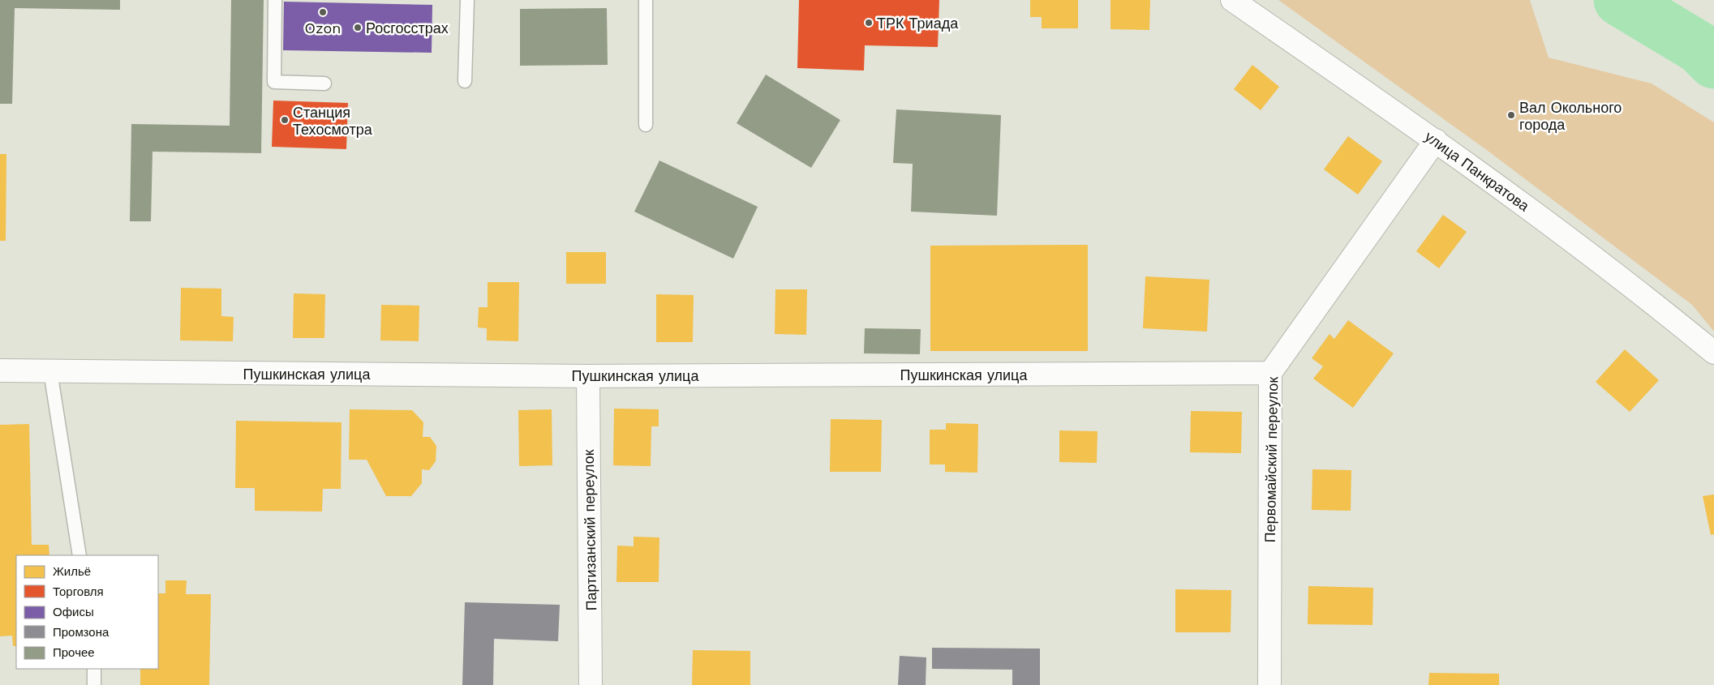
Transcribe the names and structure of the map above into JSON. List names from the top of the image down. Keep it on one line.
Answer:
{"streets":{"street":["улица Панкратова","Пушкинская улица","Первомайский переулок","Партизанский переулок"]},"crossings":[["улица Панкратова","Первомайский переулок"],["Пушкинская улица","Первомайский переулок"],["Пушкинская улица","Партизанский переулок"]],"places":["Ozon","ТРК Триада","Росгосстрах","Вал Окольного города","Станция Техосмотра"],"legend":["Жильё","Торговля","Офисы","Промзона","Прочее"]}
